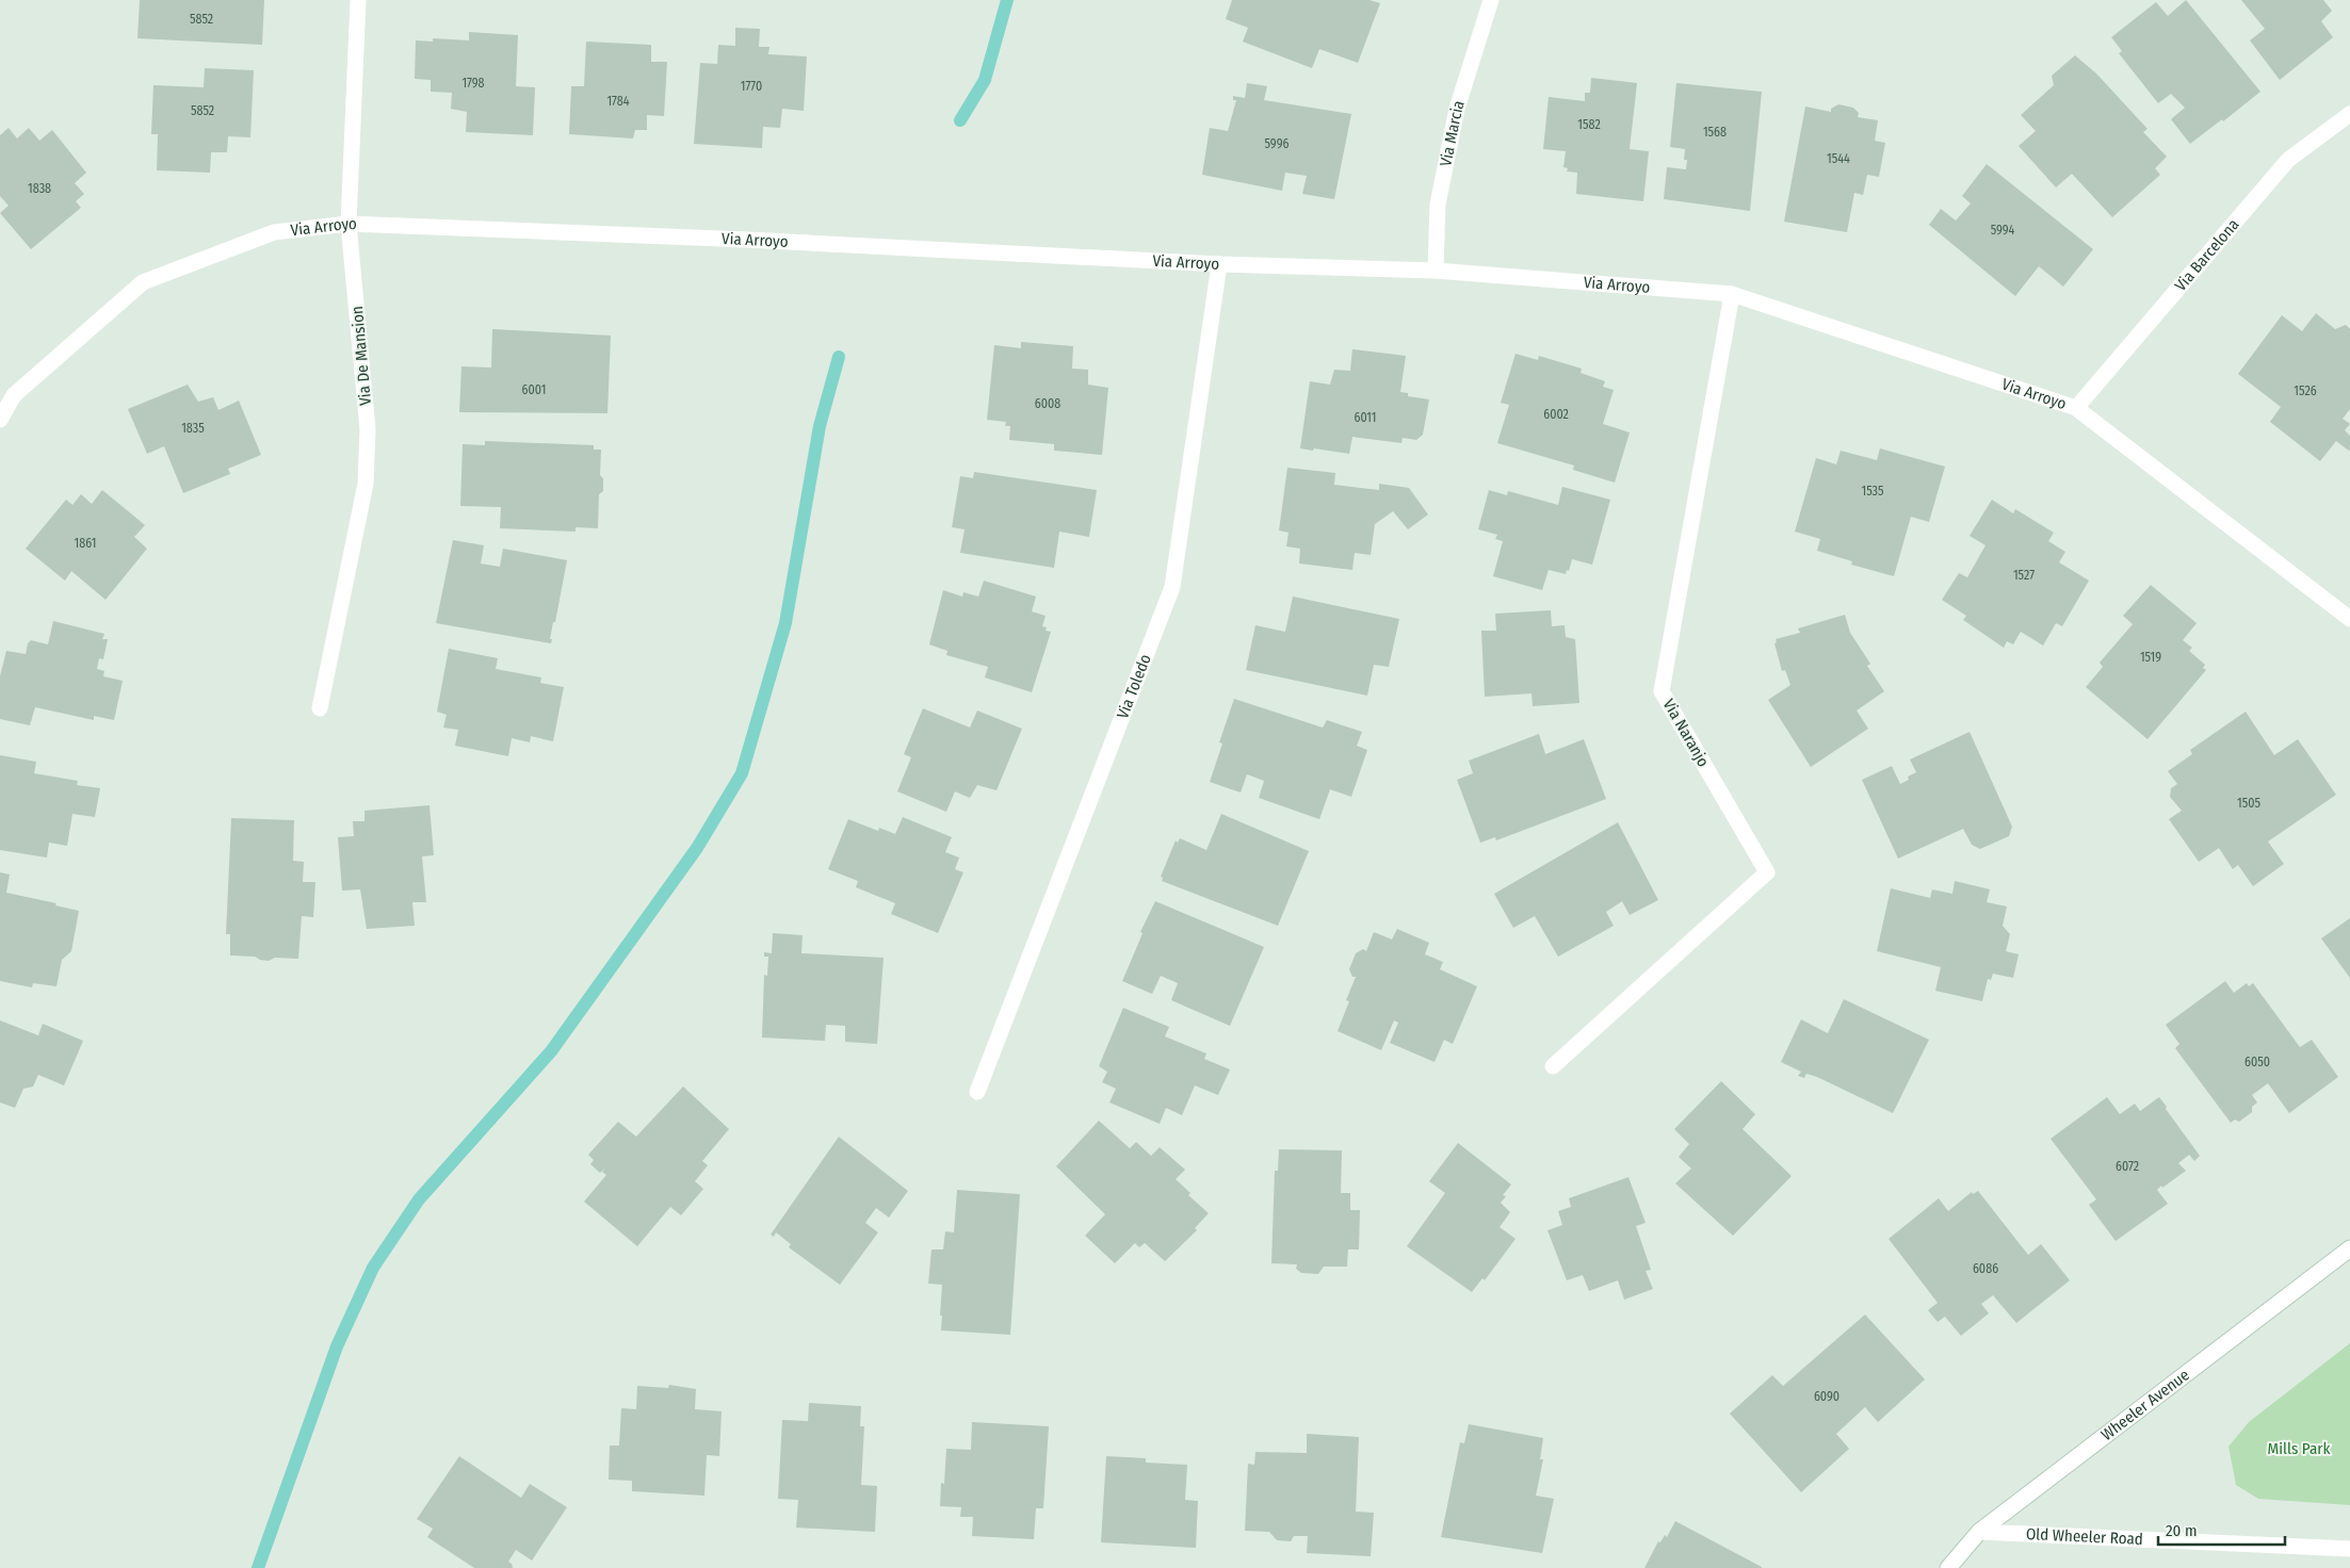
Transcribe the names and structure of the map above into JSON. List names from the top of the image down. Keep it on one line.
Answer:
{"streets":{"street":["Via Marcia","Via Arroyo","Via Barcelona","Via De Mansion","Via Toledo","Via Naranjo","Wheeler Avenue","Old Wheeler Road"]},"crossings":[["Via Marcia","Via Arroyo"],["Via Arroyo","Via Barcelona"],["Via Arroyo","Via De Mansion"],["Via Arroyo","Via Toledo"],["Via Arroyo","Via Naranjo"],["Wheeler Avenue","Old Wheeler Road"]],"parks":["Mills Park"],"house_numbers":["5852","1798","1770","1784","5852","1582","1568","5996","1544","1838","5994","6001","1526","6008","6002","6011","1835","1535","1861","1527","1519","1505","6050","6072","6086","6090"],"scale_bar":"20 m"}
